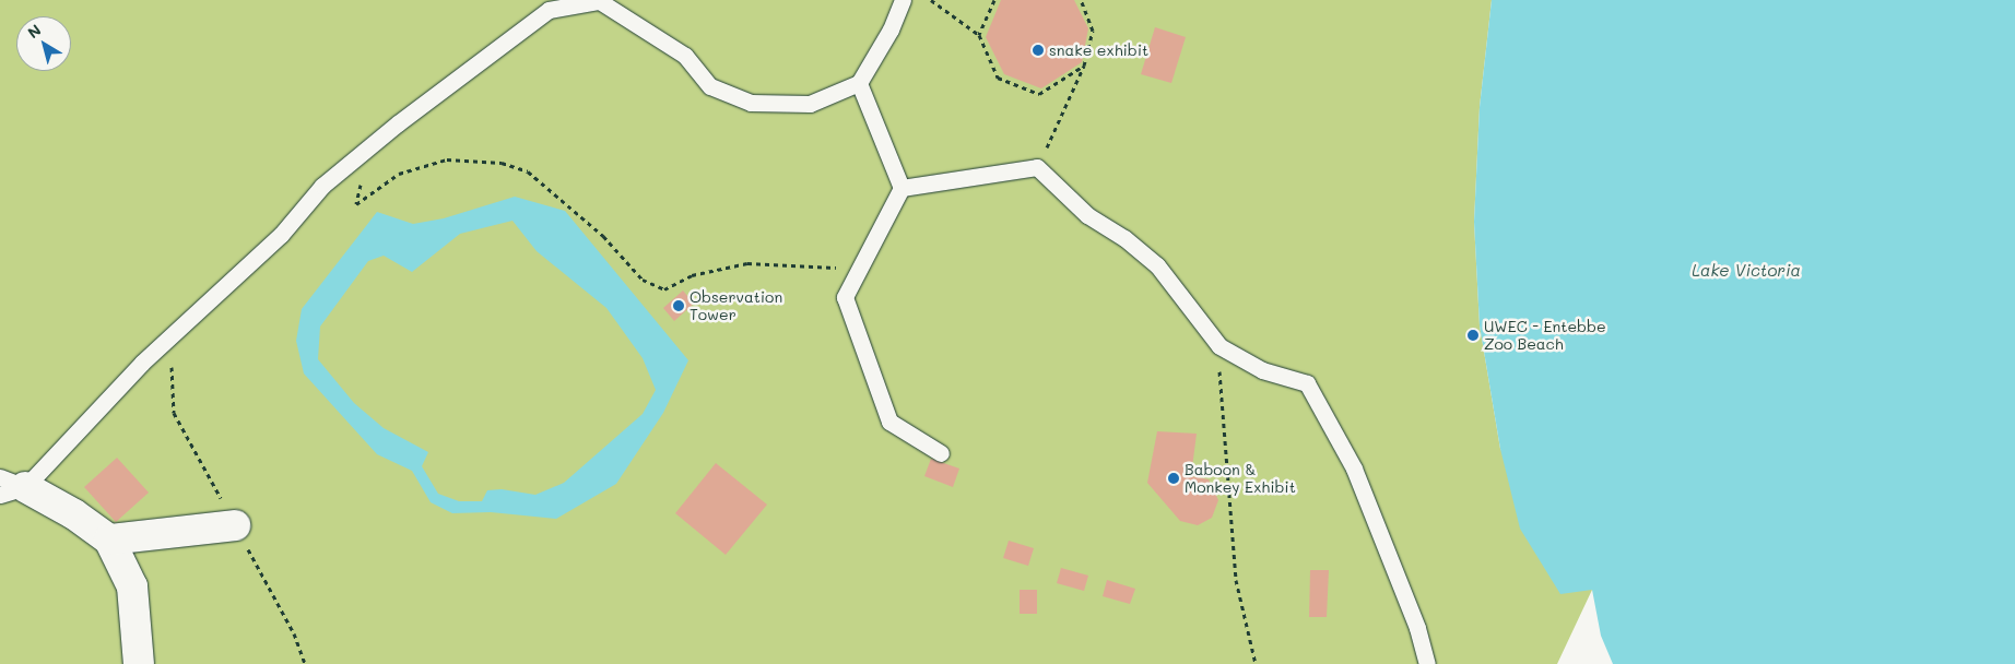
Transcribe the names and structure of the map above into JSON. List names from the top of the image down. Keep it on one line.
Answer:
{"water":["Lake Victoria"],"places":["snake exhibit","Observation Tower","UWEC - Entebbe Zoo Beach","Baboon & Monkey Exhibit"],"north":"top left"}
